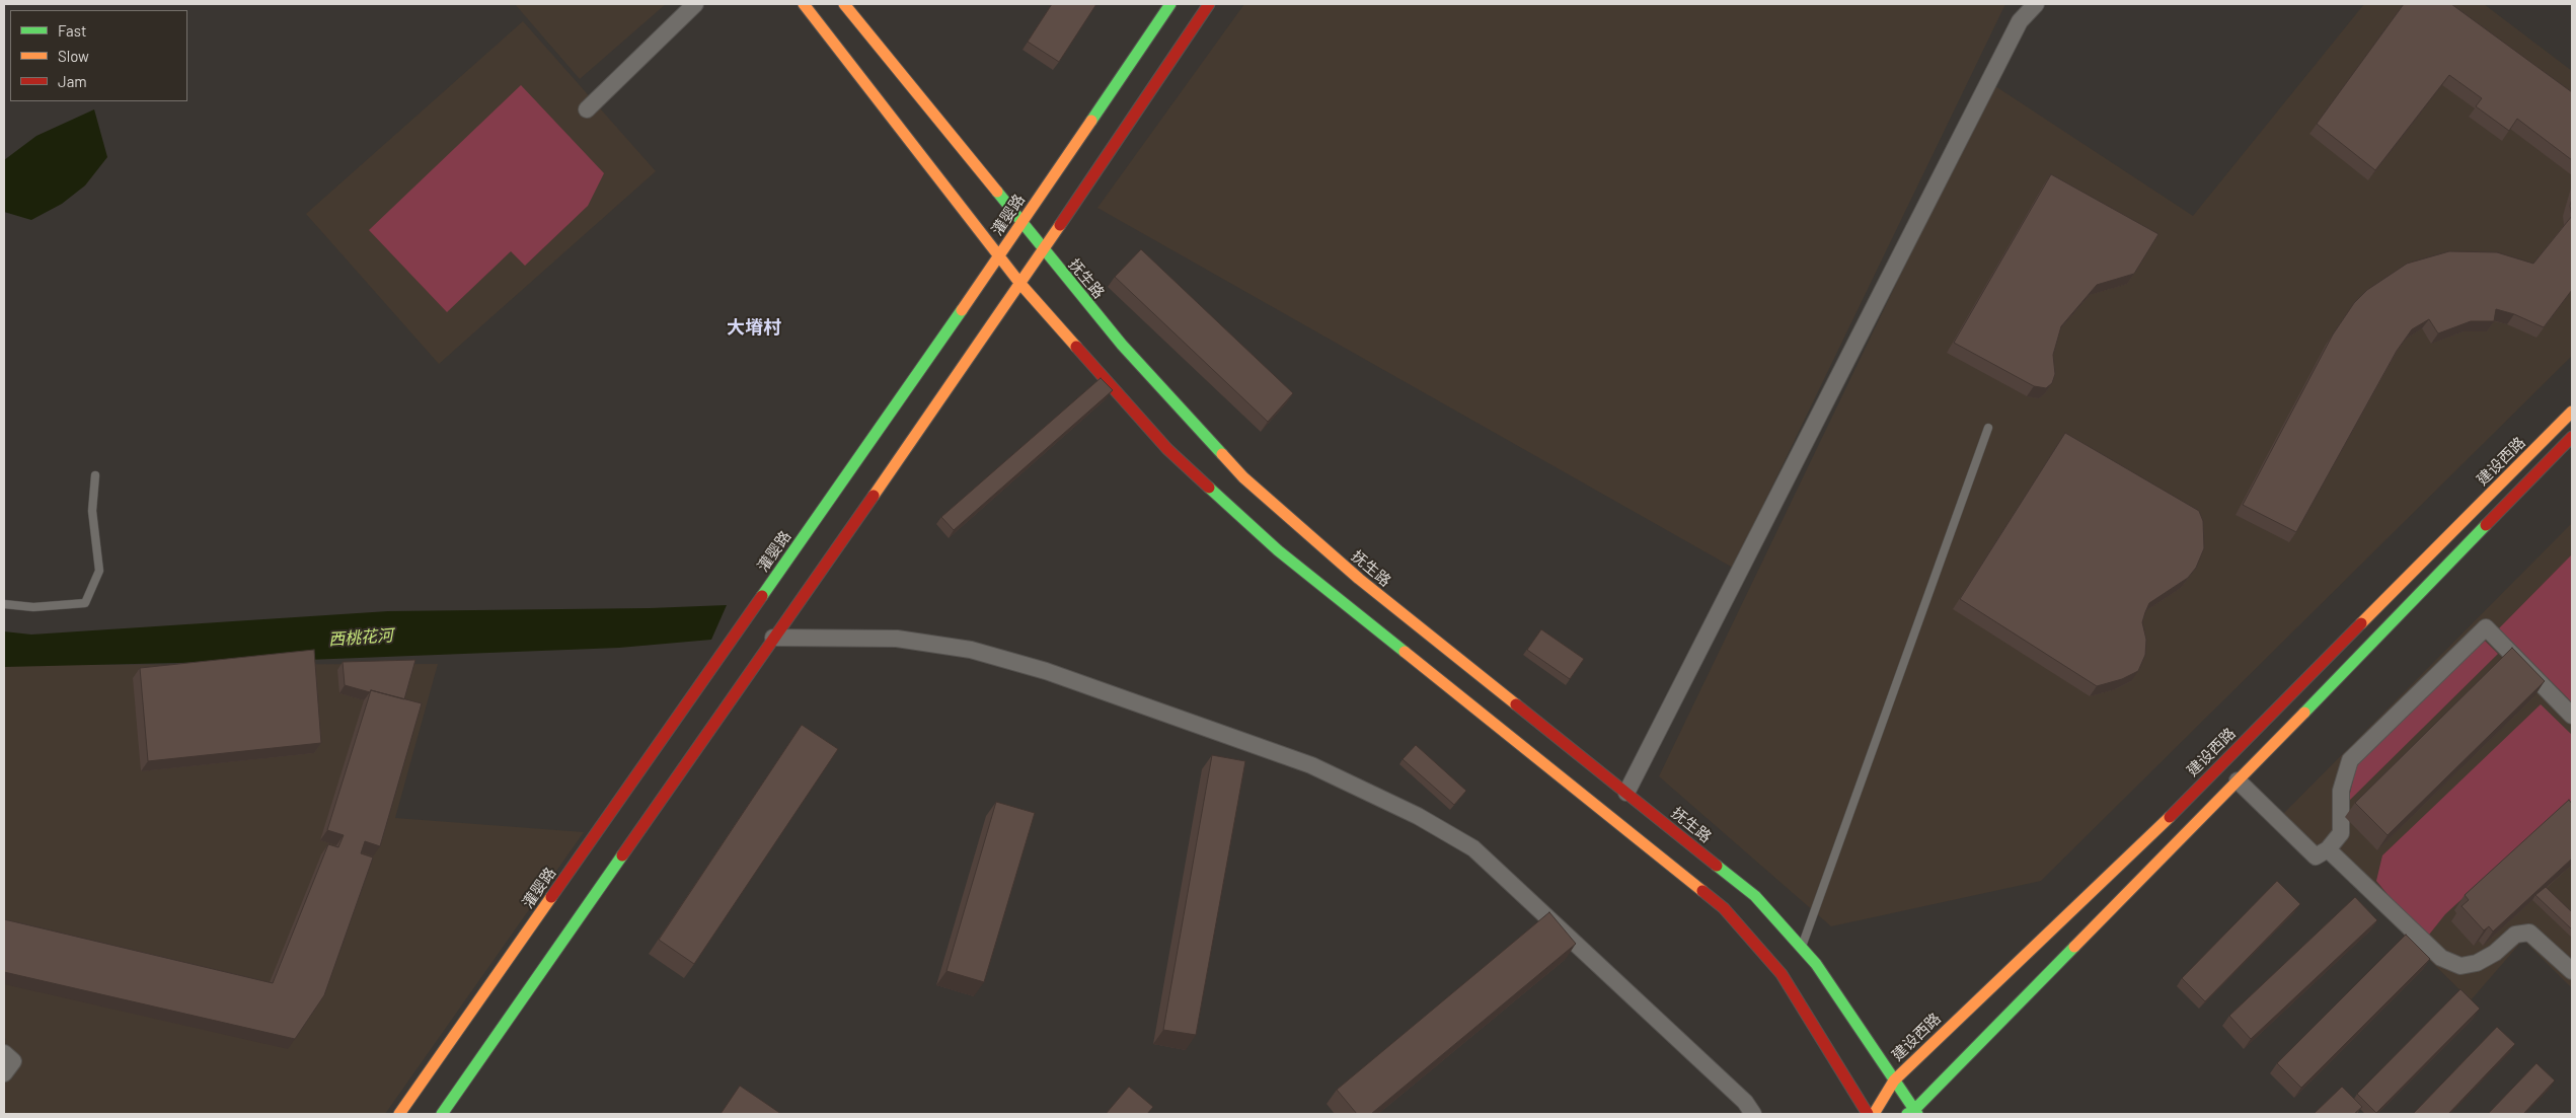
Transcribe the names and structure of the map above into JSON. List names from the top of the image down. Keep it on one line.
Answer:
{"streets":{"main road":["灌婴路","抚生路","建设西路"]},"crossings":[["灌婴路","抚生路"],["抚生路","建设西路"]],"districts":["大塉村"],"water":["西桃花河"],"legend":["Fast","Slow","Jam"]}
